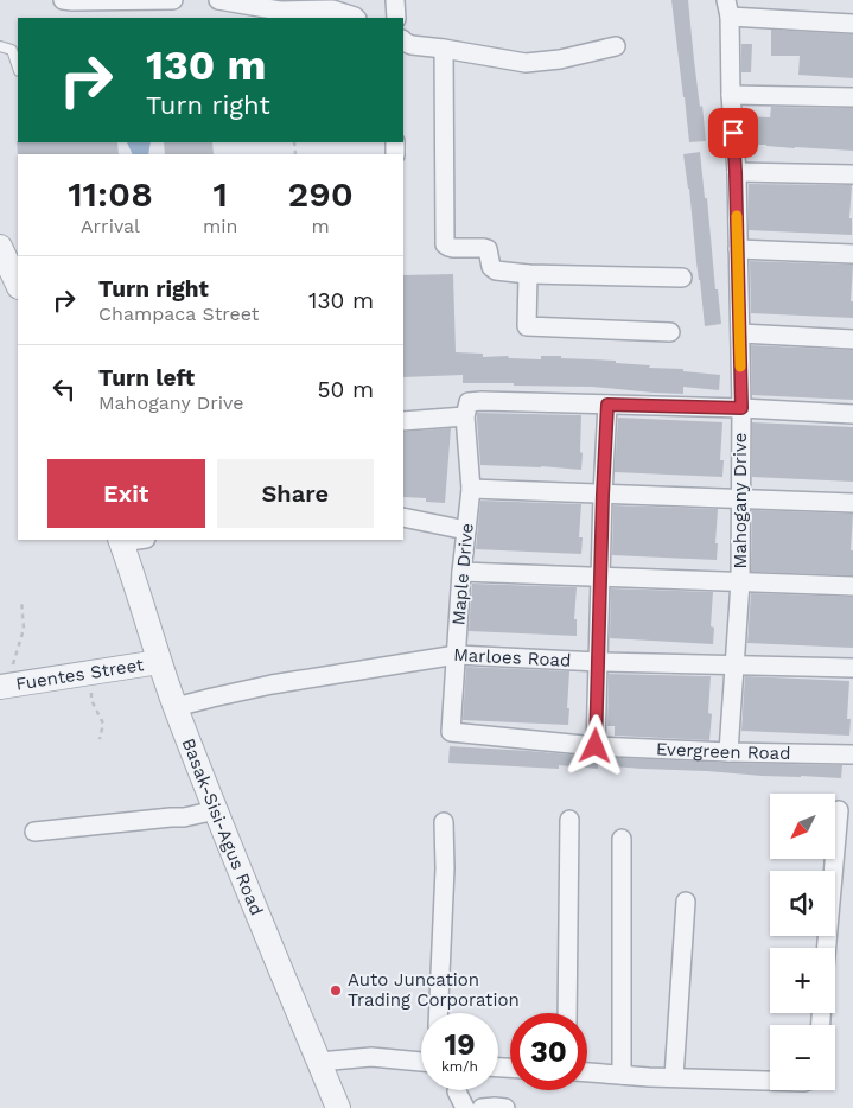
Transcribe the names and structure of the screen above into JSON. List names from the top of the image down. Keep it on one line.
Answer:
{"streets":{"street":["Mahogany Drive","Maple Drive","Marloes Road","Fuentes Street","Evergreen Road","Basak-Sisi-Agus Road"]},"crossings":[["Mahogany Drive","Marloes Road"],["Mahogany Drive","Evergreen Road"],["Maple Drive","Marloes Road"],["Maple Drive","Evergreen Road"],["Marloes Road","Basak-Sisi-Agus Road"],["Fuentes Street","Basak-Sisi-Agus Road"]],"places":["Auto Juncation Trading Corporation"],"north":"bottom left","page":{"turn":["130 m","Turn right"],"eta":["11:08","Arrival","1","min","290","m"],"list":[{"name":"Turn right","note":"Champaca Street","value":"130 m"},{"name":"Turn left","note":"Mahogany Drive","value":"50 m"}],"buttons":["Exit","Share"],"map_buttons":["+","−"],"speed":"19 km/h","limit":"30"}}
